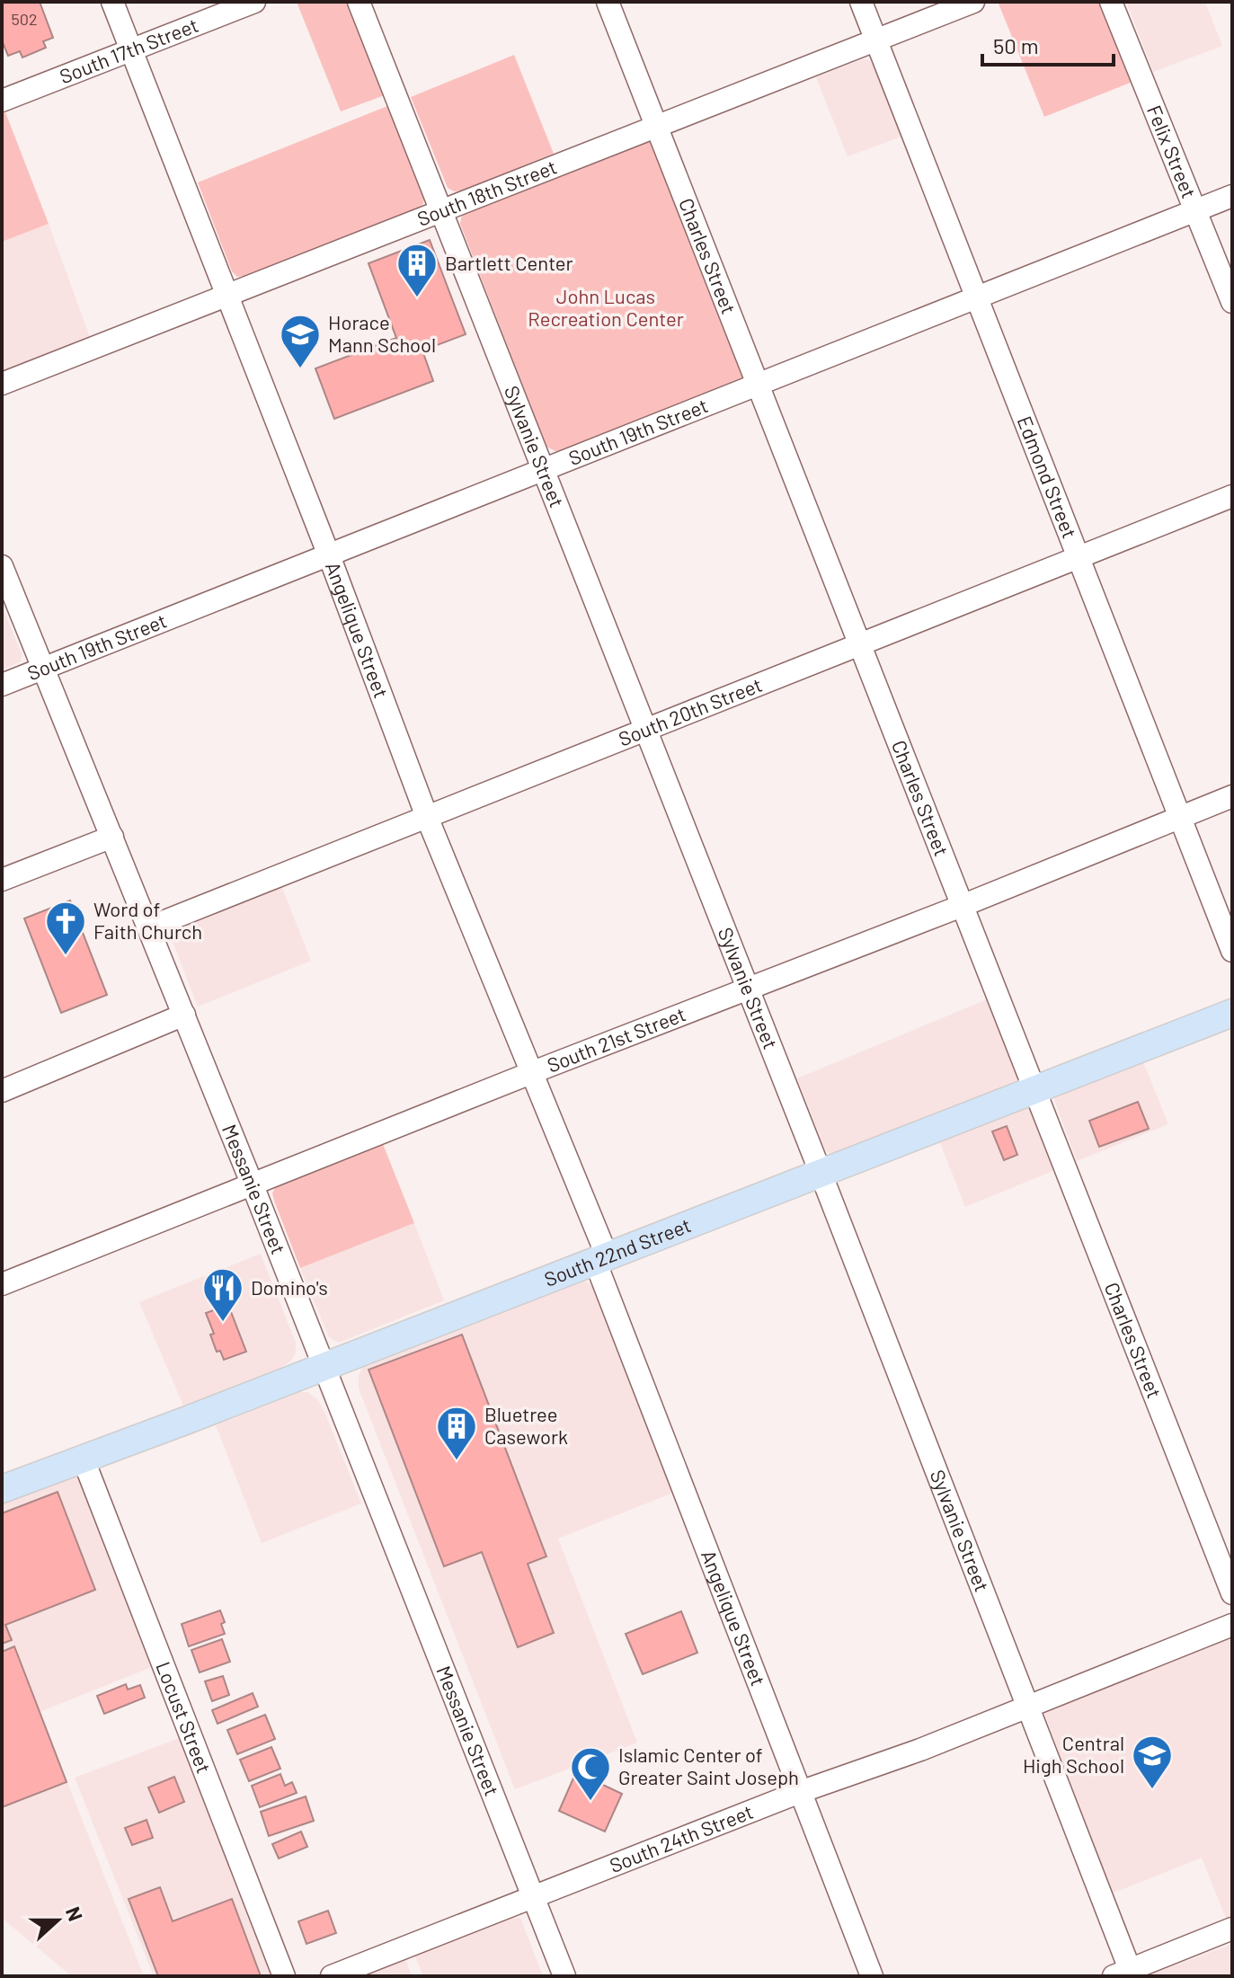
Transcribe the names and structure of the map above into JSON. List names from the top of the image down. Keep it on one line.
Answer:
{"streets":{"main road":["South 22nd Street"],"street":["South 17th Street","Felix Street","South 18th Street","Charles Street","South 19th Street","Sylvanie Street","Edmond Street","Angelique Street","South 20th Street","South 21st Street","Messanie Street","Locust Street","South 24th Street"]},"crossings":[["South 17th Street","Angelique Street"],["Felix Street","South 19th Street"],["South 18th Street","Charles Street"],["South 18th Street","Sylvanie Street"],["South 18th Street","Edmond Street"],["South 18th Street","Angelique Street"],["Charles Street","South 19th Street"],["Charles Street","South 20th Street"],["Charles Street","South 21st Street"],["Charles Street","South 22nd Street"],["South 19th Street","Sylvanie Street"],["South 19th Street","Edmond Street"],["South 19th Street","Angelique Street"],["South 19th Street","Messanie Street"],["Sylvanie Street","South 20th Street"],["Sylvanie Street","South 21st Street"],["Sylvanie Street","South 22nd Street"],["Sylvanie Street","South 24th Street"],["Edmond Street","South 20th Street"],["Edmond Street","South 21st Street"],["Angelique Street","South 20th Street"],["Angelique Street","South 21st Street"],["Angelique Street","South 22nd Street"],["Angelique Street","South 24th Street"],["South 20th Street","Messanie Street"],["South 21st Street","Messanie Street"],["Messanie Street","South 22nd Street"],["Messanie Street","South 24th Street"],["South 22nd Street","Locust Street"]],"parks":["John Lucas Recreation Center"],"places":{"building":["Bartlett Center","Bluetree Casework"],"school or university":["Horace Mann School","Central High School"],"church":["Word of Faith Church"],"restaurant":["Domino's"],"mosque":["Islamic Center of Greater Saint Joseph"]},"house_numbers":["502"],"scale_bar":"50 m","north":"right"}
